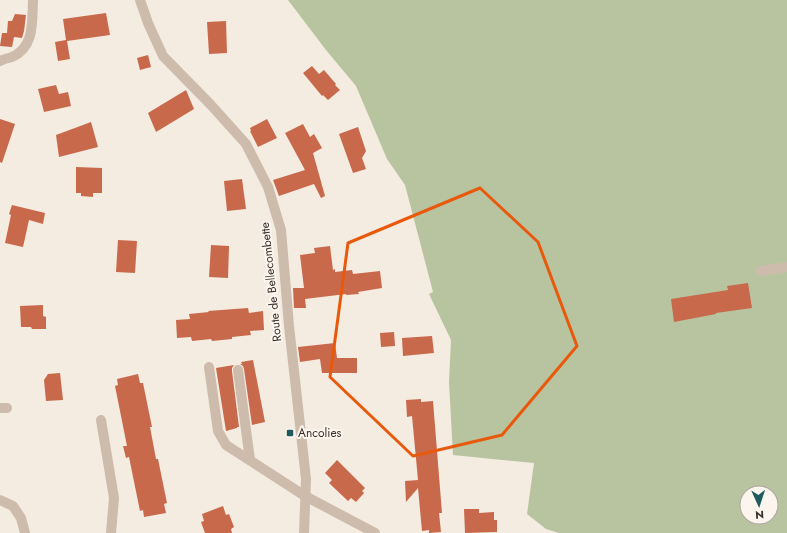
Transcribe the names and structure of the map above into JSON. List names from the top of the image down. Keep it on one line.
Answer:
{"streets":{"street":["Route de Bellecombette"]},"places":{"transit":["Ancolies"]},"north":"bottom"}
